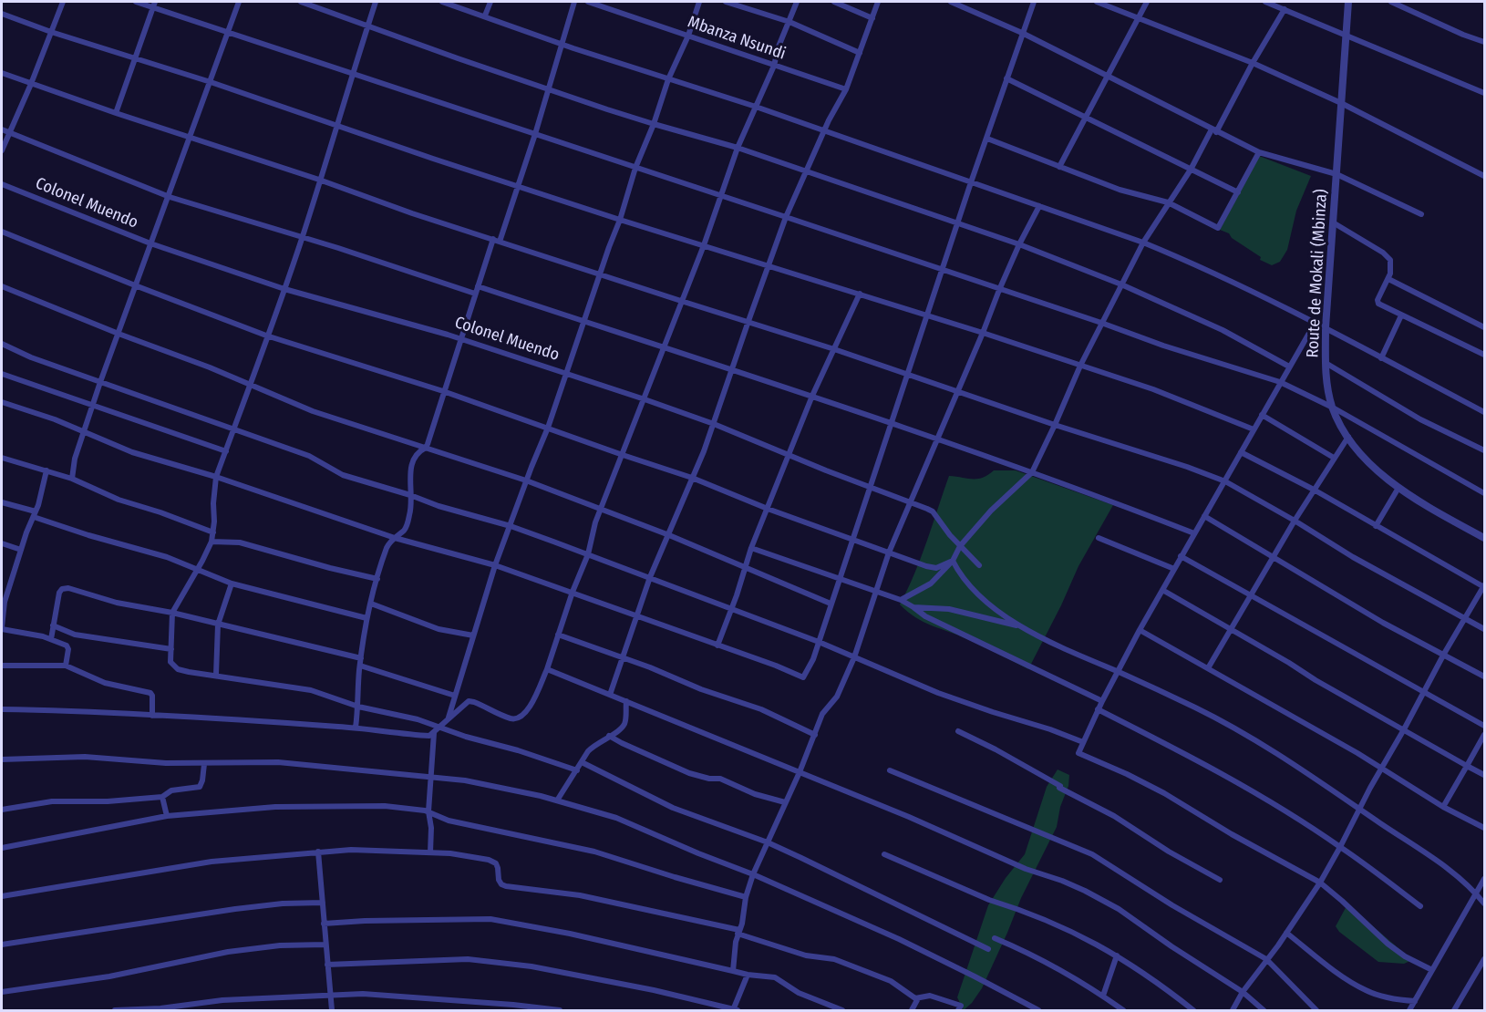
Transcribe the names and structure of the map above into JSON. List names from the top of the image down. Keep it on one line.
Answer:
{"streets":{"street":["Mbanza Nsundi","Colonel Muendo","Route de Mokali (Mbinza)"]}}
